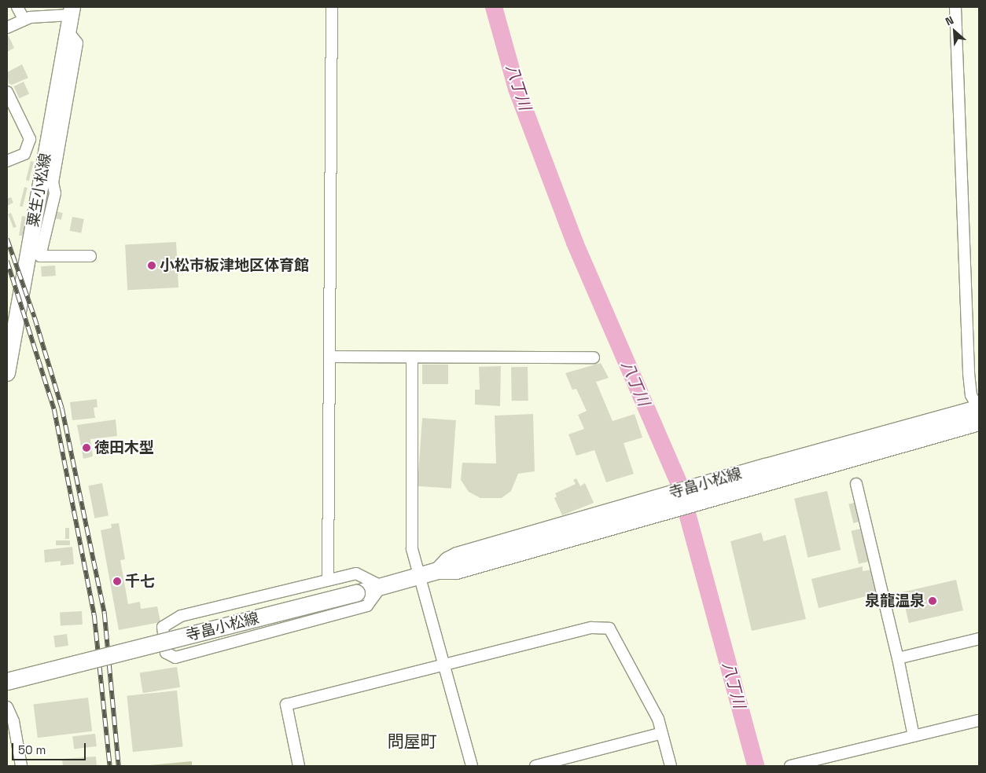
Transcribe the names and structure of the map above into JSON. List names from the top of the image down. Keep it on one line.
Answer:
{"streets":{"main road":["粟生小松線","寺畠小松線"]},"districts":["問屋町"],"water":["八丁川"],"places":["小松市板津地区体育館","徳田木型","千七","泉龍温泉"],"scale_bar":"50 m","north":"top left"}
